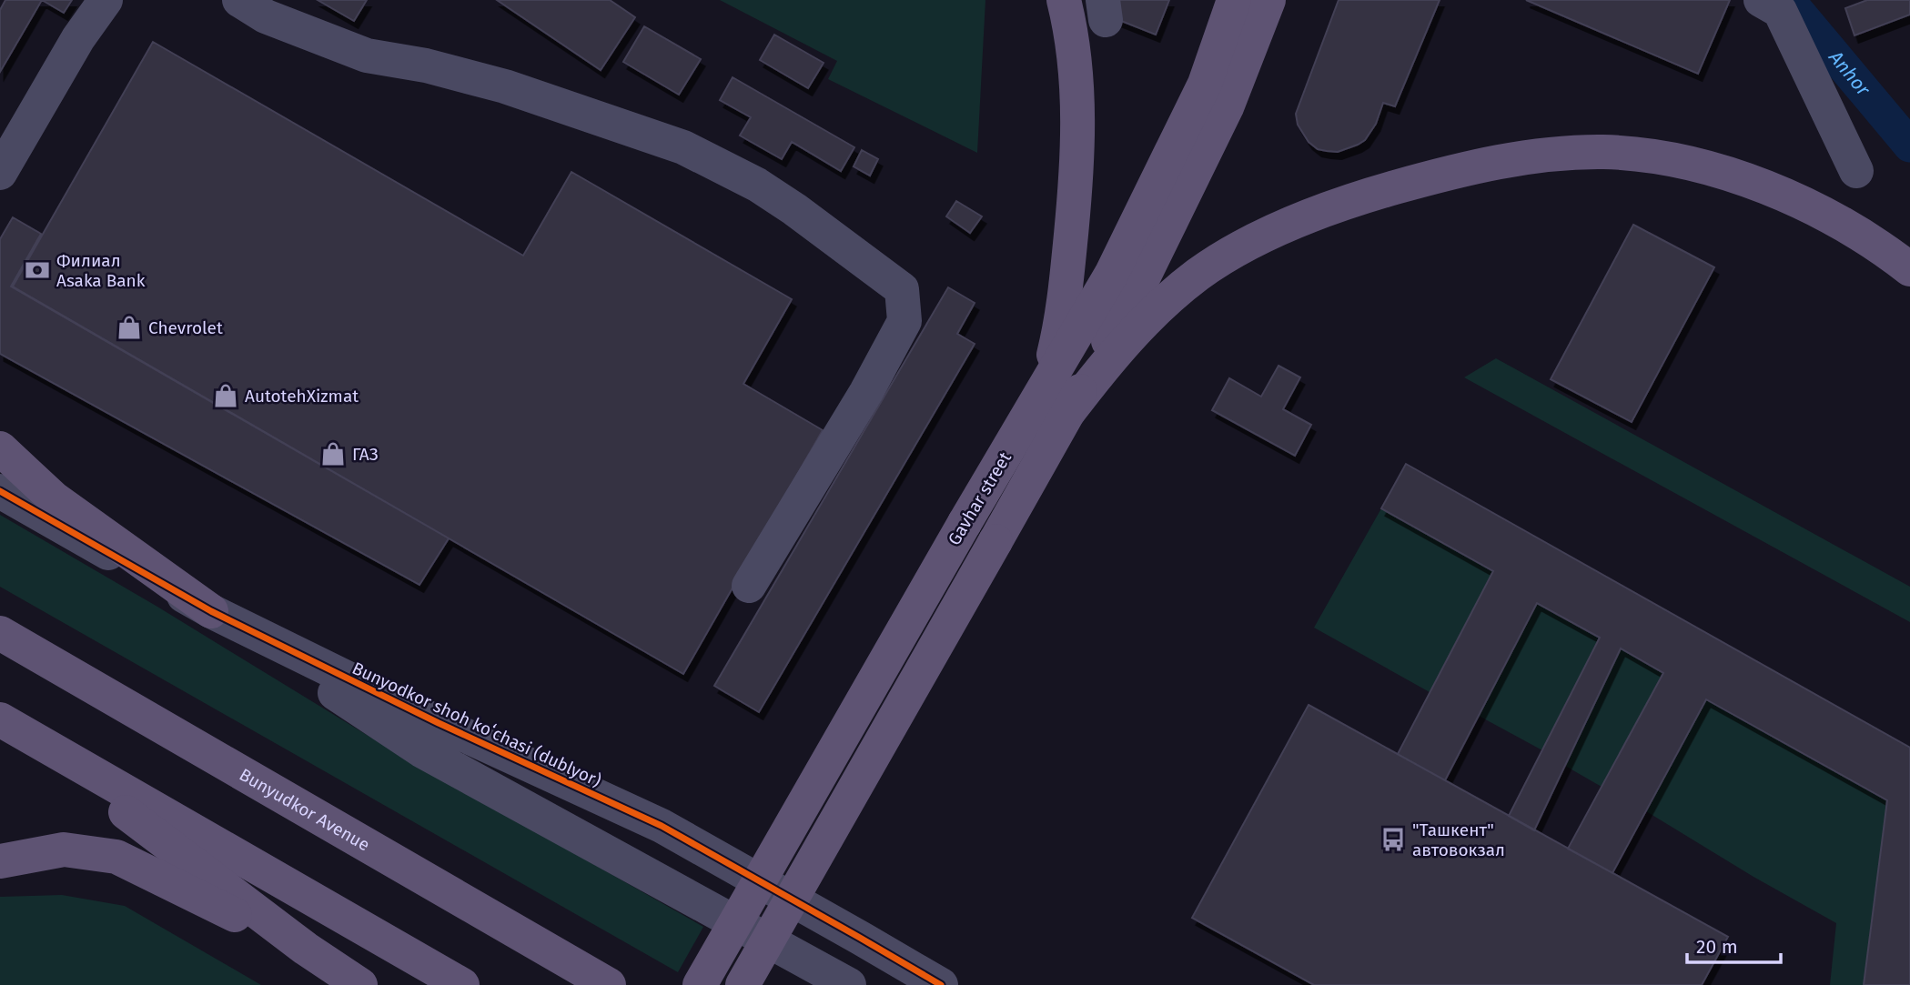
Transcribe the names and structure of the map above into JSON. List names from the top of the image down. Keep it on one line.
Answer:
{"streets":{"main road":["Gavhar street","Bunyudkor Avenue"],"street":["Bunyodkor shoh koʻchasi (dublyor)"]},"water":["Anhor"],"places":{"bank":["Филиал Asaka Bank"],"shop":["Chevrolet","AutotehXizmat","ГАЗ"],"bus stop":["\"Ташкент\" автовокзал"]},"scale_bar":"20 m"}
